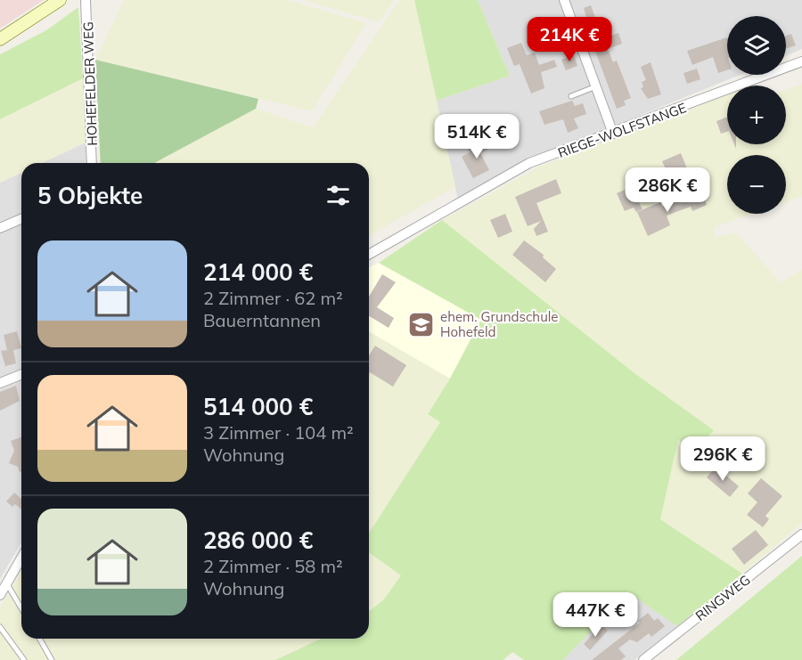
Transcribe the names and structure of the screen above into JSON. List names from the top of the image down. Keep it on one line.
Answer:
{"streets":{"street":["HOHEFELDER WEG","RIEGE-WOLFSTANGE","RINGWEG"]},"places":{"school or university":["ehem. Grundschule Hohefeld"]},"page":{"map_buttons":["+","−"],"price":["214K €","514K €","286K €","296K €","447K €"],"heading":"5 Objekte","list":[{"name":"214 000 €","note":"2 Zimmer · 62 m² · Bauerntannen"},{"name":"514 000 €","note":"3 Zimmer · 104 m² · Wohnung"},{"name":"286 000 €","note":"2 Zimmer · 58 m² · Wohnung"}]}}
